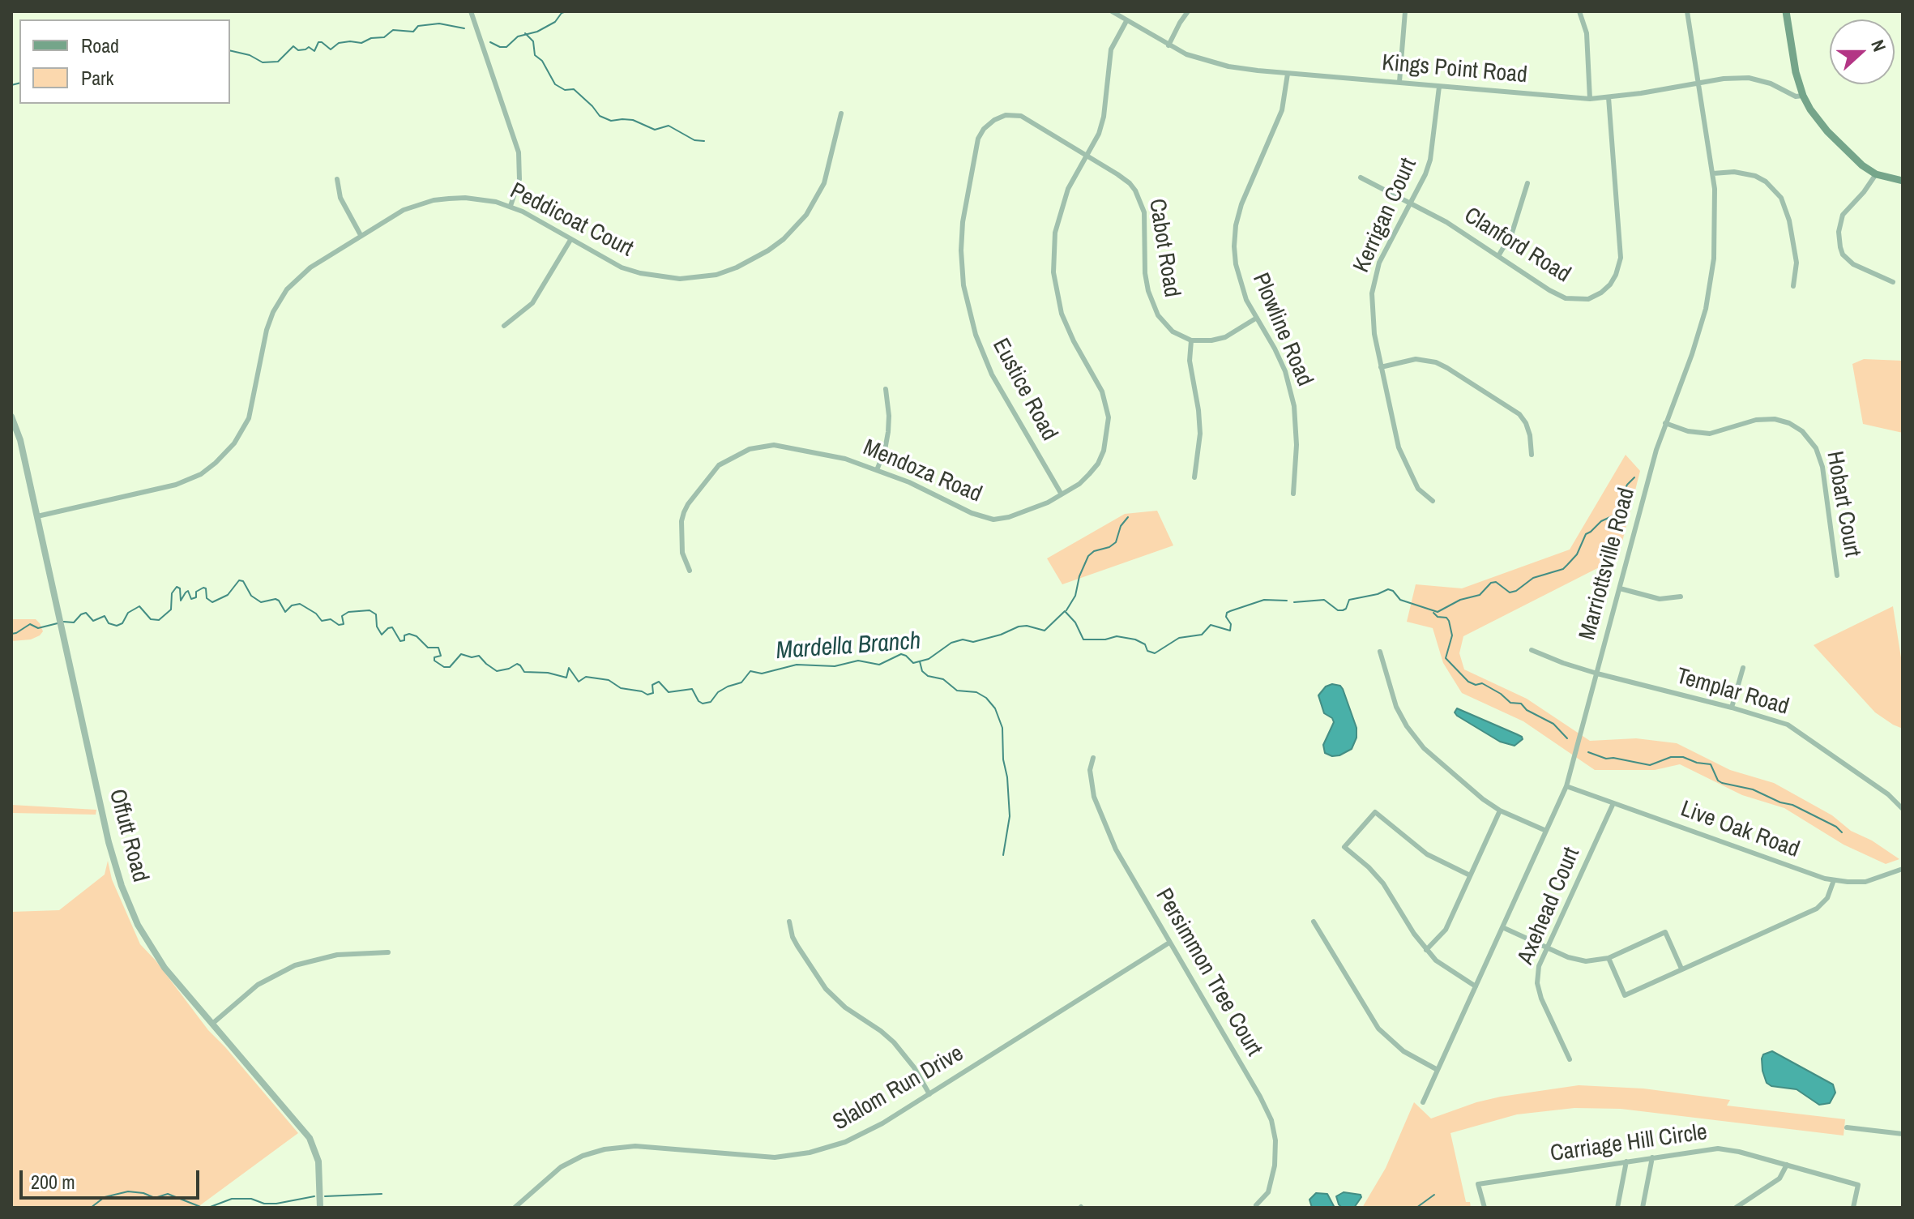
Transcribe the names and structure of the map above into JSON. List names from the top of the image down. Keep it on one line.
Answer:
{"streets":{"street":["Kings Point Road","Kerrigan Court","Peddicoat Court","Clanford Road","Cabot Road","Plowline Road","Eustice Road","Mendoza Road","Hobart Court","Marriottsville Road","Templar Road","Live Oak Road","Offutt Road","Axehead Court","Persimmon Tree Court","Slalom Run Drive","Carriage Hill Circle"]},"crossings":[["Kings Point Road","Kerrigan Court"],["Kings Point Road","Clanford Road"],["Kings Point Road","Plowline Road"],["Kings Point Road","Mendoza Road"],["Kings Point Road","Marriottsville Road"],["Kerrigan Court","Clanford Road"],["Peddicoat Court","Offutt Road"],["Cabot Road","Eustice Road"],["Cabot Road","Mendoza Road"],["Eustice Road","Mendoza Road"],["Hobart Court","Marriottsville Road"],["Marriottsville Road","Templar Road"],["Marriottsville Road","Live Oak Road"],["Live Oak Road","Axehead Court"],["Persimmon Tree Court","Slalom Run Drive"]],"water":["Mardella Branch"],"legend":["Road","Park"],"scale_bar":"200 m","north":"right"}
